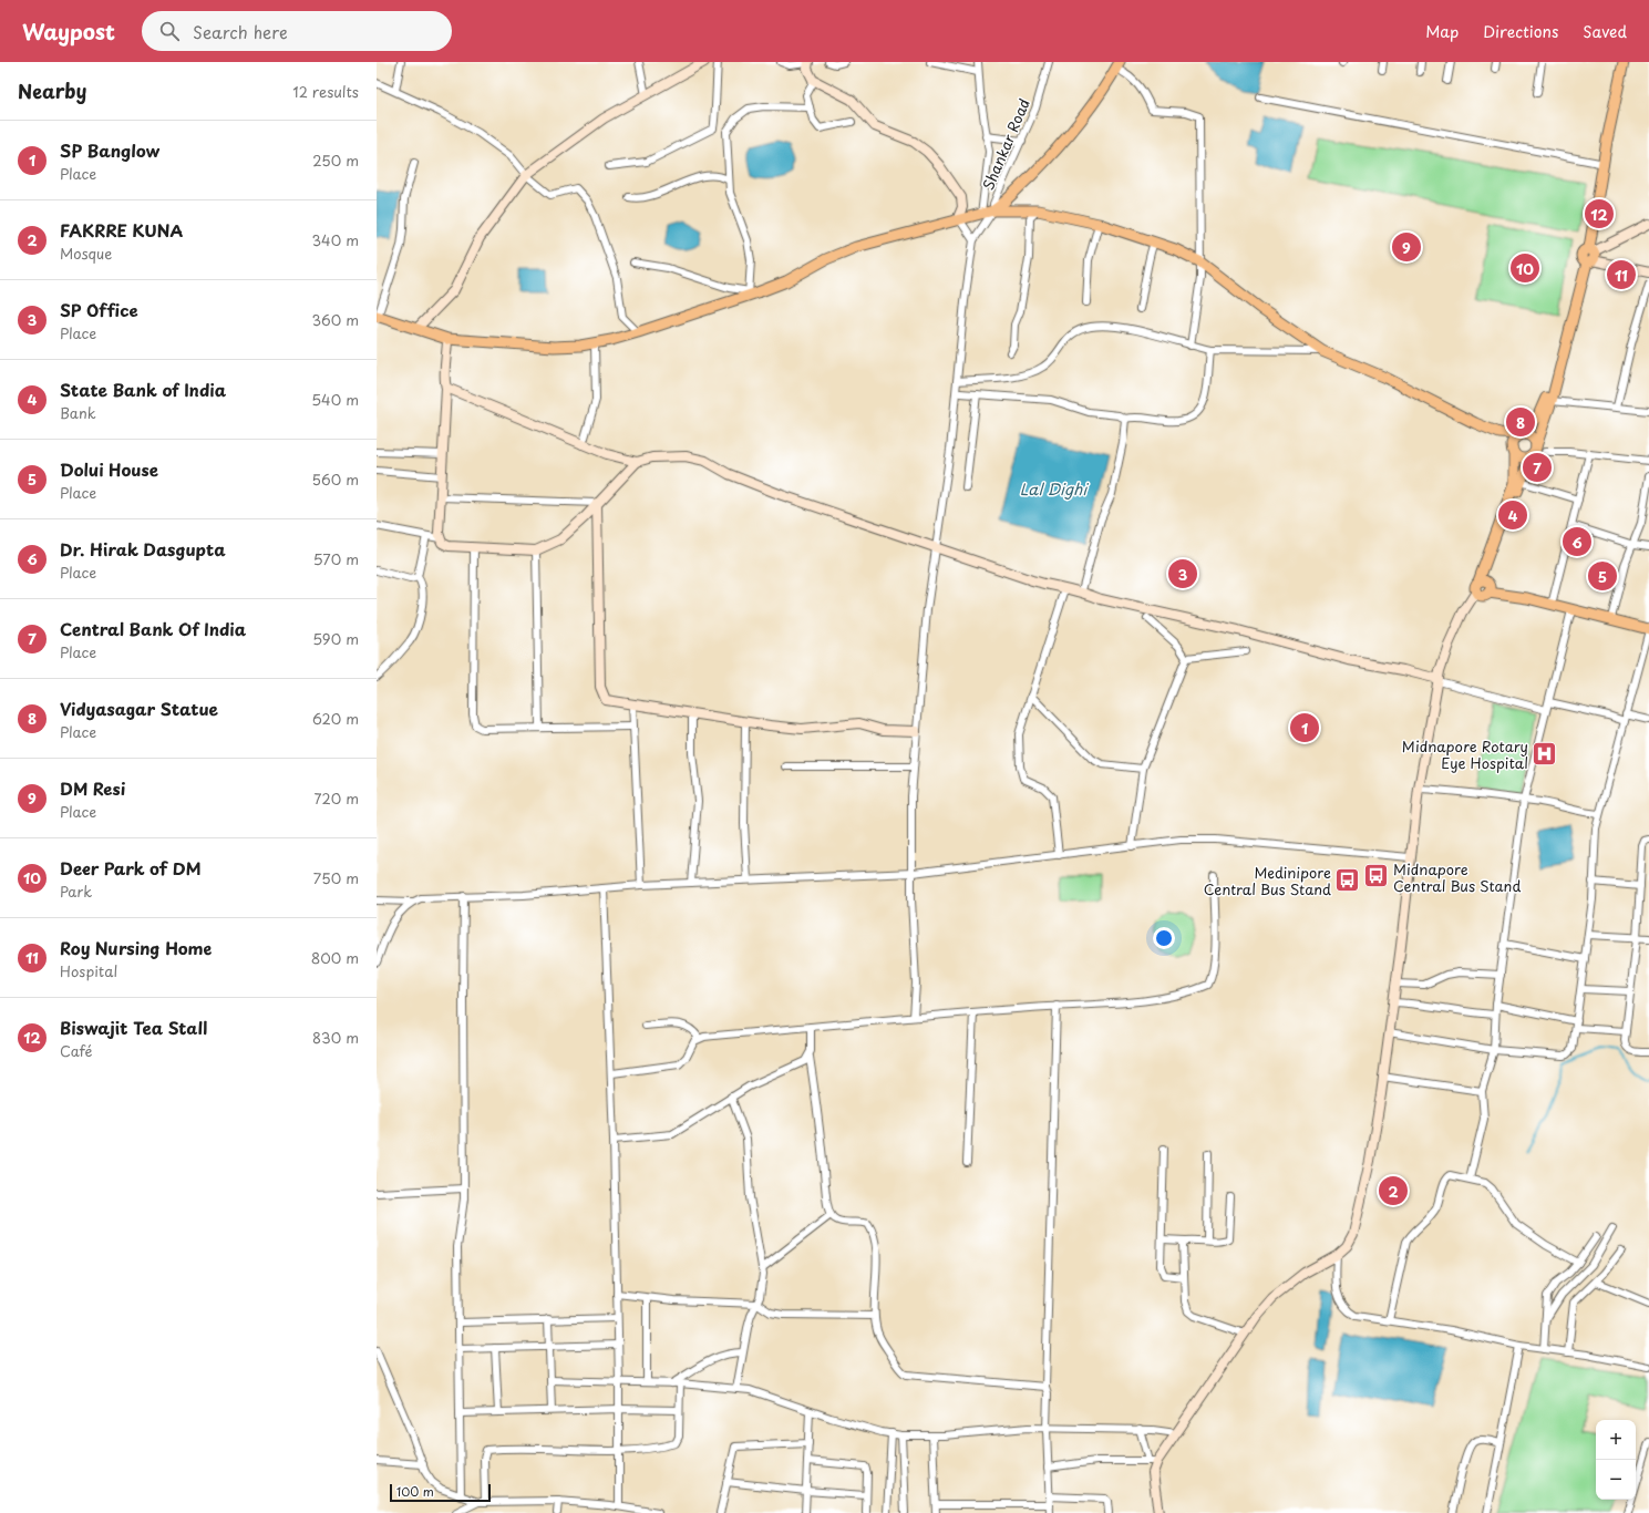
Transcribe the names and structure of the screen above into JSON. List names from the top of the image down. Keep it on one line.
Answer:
{"streets":{"street":["Shankar Road"]},"water":["Lal Dighi"],"places":{"hospital":["Midnapore Rotary Eye Hospital"],"bus stop":["Midnapore Central Bus Stand","Medinipore Central Bus Stand"]},"scale_bar":"100 m","page":{"header":"Waypost","search":"Search here","nav":["Map","Directions","Saved"],"heading":["Nearby","12 results"],"list":[{"mark":"1","name":"SP Banglow","note":"Place","value":"250 m"},{"mark":"2","name":"FAKRRE KUNA","note":"Mosque","value":"340 m"},{"mark":"3","name":"SP Office","note":"Place","value":"360 m"},{"mark":"4","name":"State Bank of India","note":"Bank","value":"540 m"},{"mark":"5","name":"Dolui House","note":"Place","value":"560 m"},{"mark":"6","name":"Dr. Hirak Dasgupta","note":"Place","value":"570 m"},{"mark":"7","name":"Central Bank Of India","note":"Place","value":"590 m"},{"mark":"8","name":"Vidyasagar Statue","note":"Place","value":"620 m"},{"mark":"9","name":"DM Resi","note":"Place","value":"720 m"},{"mark":"10","name":"Deer Park of DM","note":"Park","value":"750 m"},{"mark":"11","name":"Roy Nursing Home","note":"Hospital","value":"800 m"},{"mark":"12","name":"Biswajit Tea Stall","note":"Café","value":"830 m"}],"pins":["12","9","10","11","8","7","4","6","3","5","1","2"],"map_buttons":["+","−"],"scale":"100 m"}}
